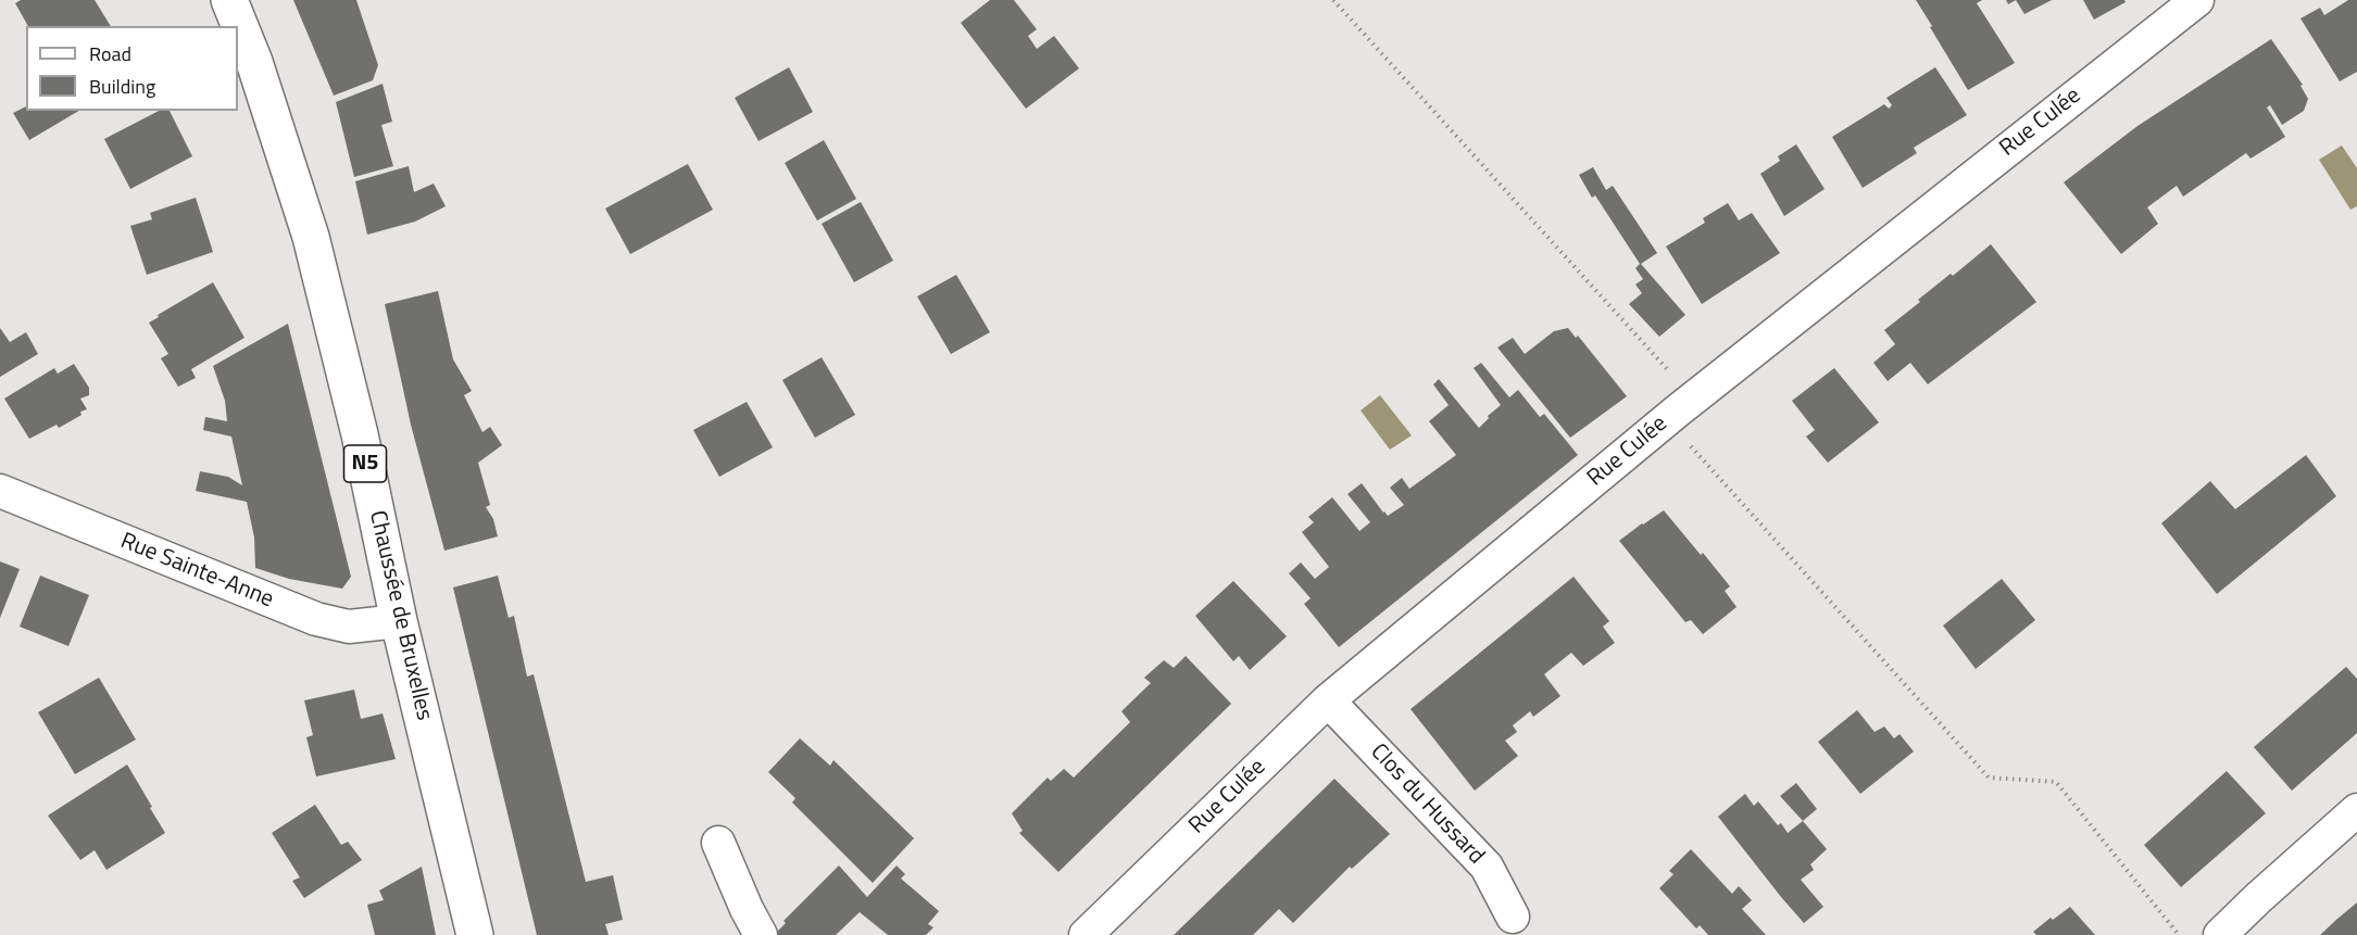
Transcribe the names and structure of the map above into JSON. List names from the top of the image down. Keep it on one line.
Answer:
{"streets":{"main road":["N5","Chaussée de Bruxelles"],"street":["Rue Culée","Rue Sainte-Anne","Clos du Hussard"]},"crossings":[["Rue Culée","Clos du Hussard"],["Rue Sainte-Anne","Chaussée de Bruxelles"]],"legend":["Road","Building"]}
